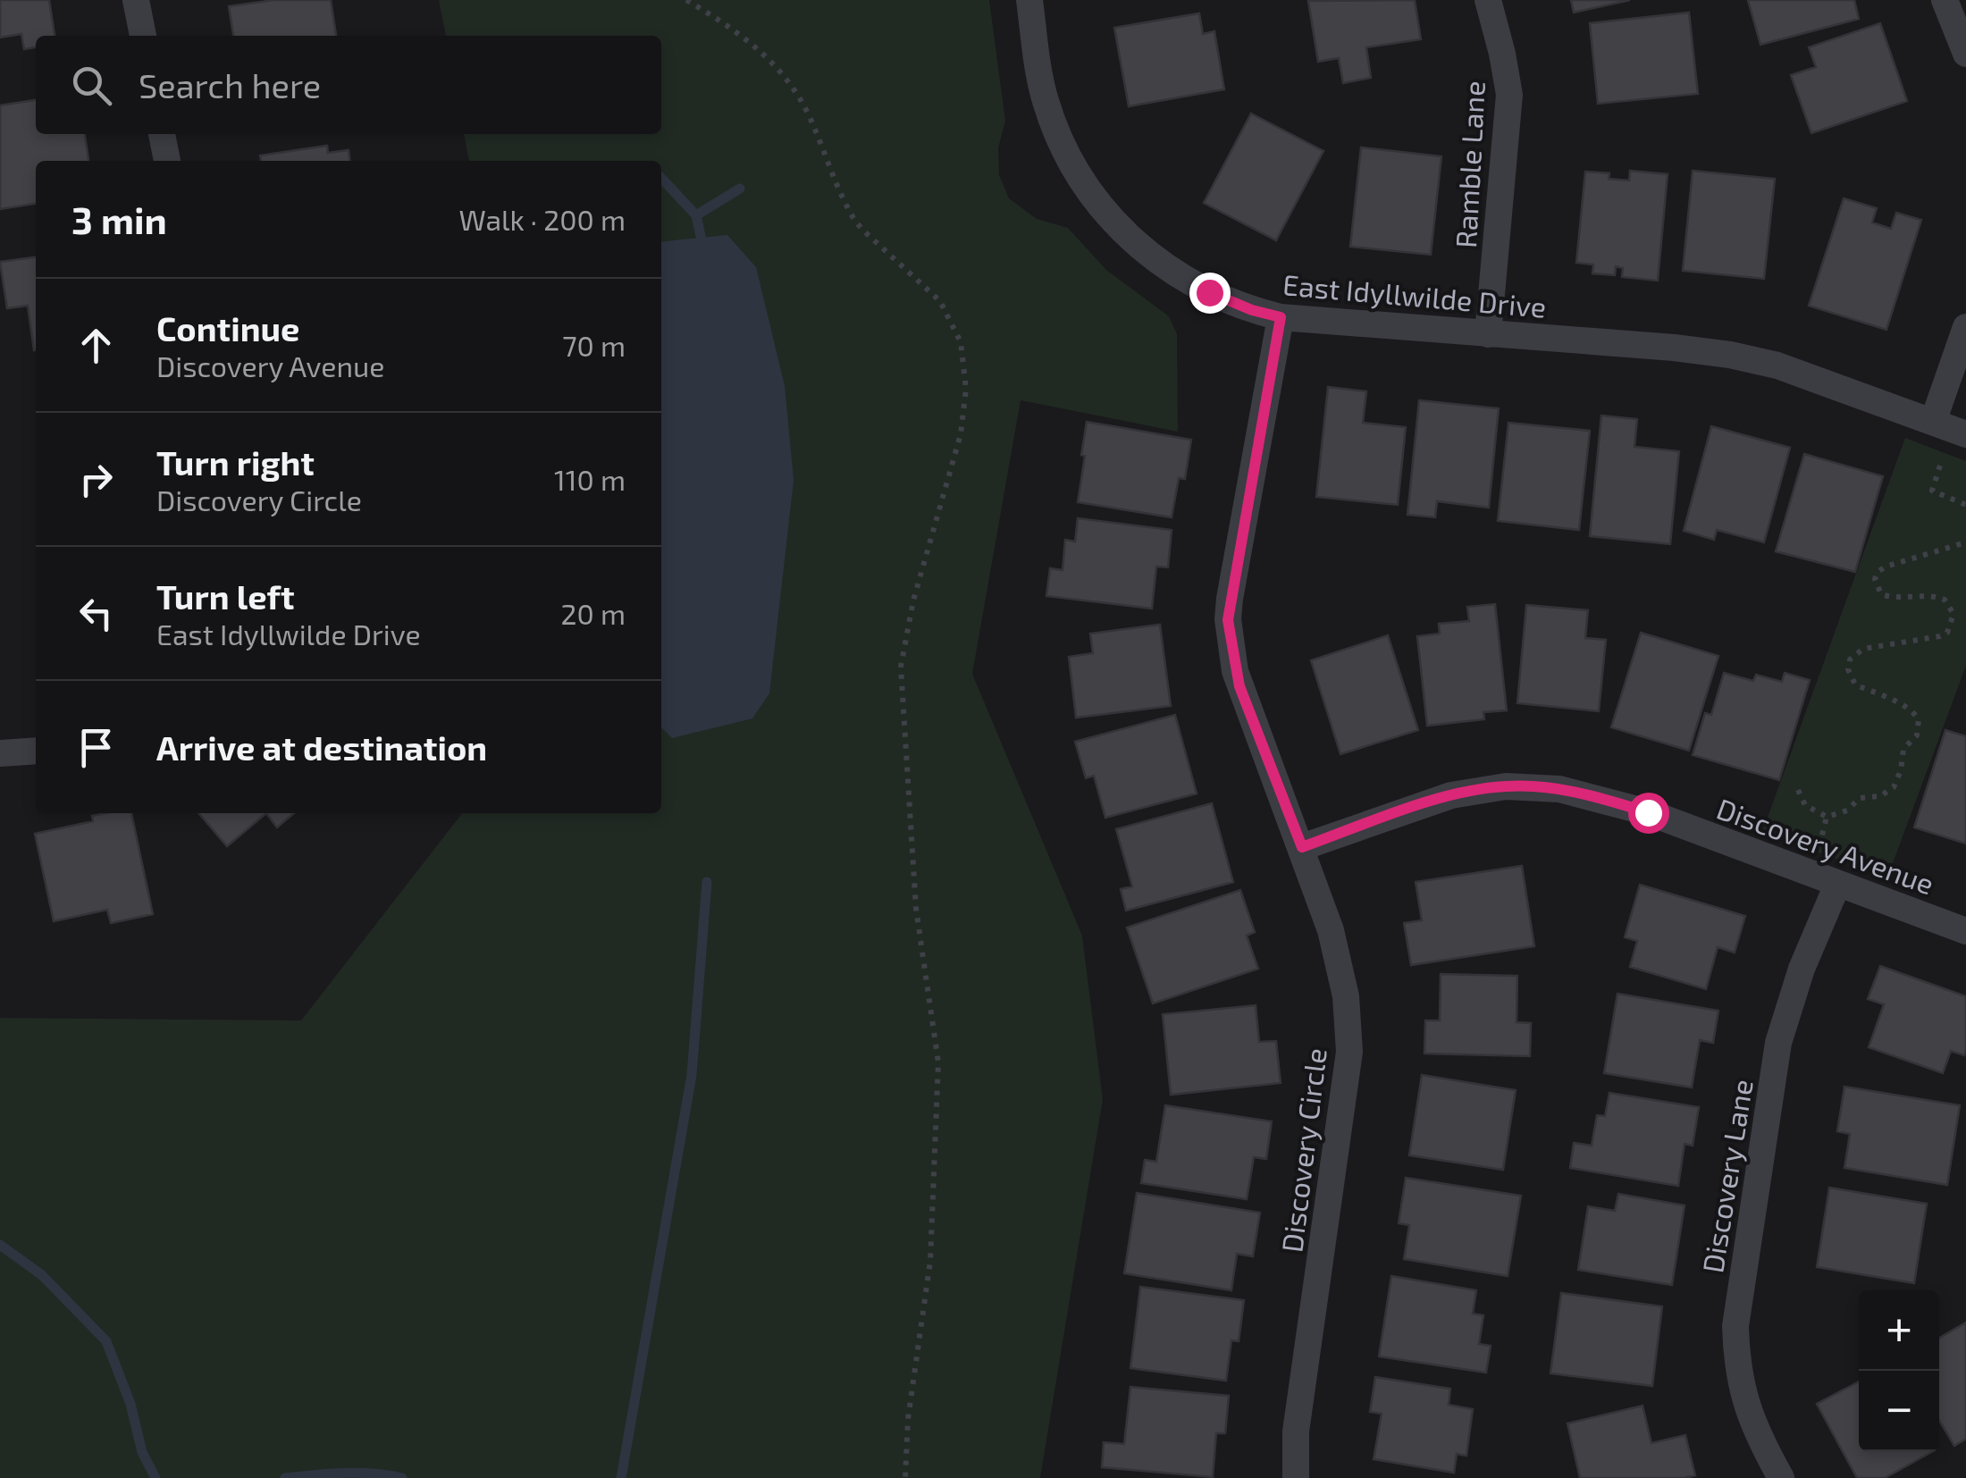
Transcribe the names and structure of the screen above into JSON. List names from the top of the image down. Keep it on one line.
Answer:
{"streets":{"street":["Ramble Lane","East Idyllwilde Drive","Discovery Avenue","Discovery Circle","Discovery Lane"]},"crossings":[["Ramble Lane","East Idyllwilde Drive"],["East Idyllwilde Drive","Discovery Circle"],["Discovery Avenue","Discovery Circle"],["Discovery Avenue","Discovery Lane"]],"page":{"search":"Search here","heading":["3 min","Walk · 200 m"],"list":[["Continue","Discovery Avenue","70 m"],["Turn right","Discovery Circle","110 m"],["Turn left","East Idyllwilde Drive","20 m"],"Arrive at destination"],"map_buttons":["+","−"]}}
